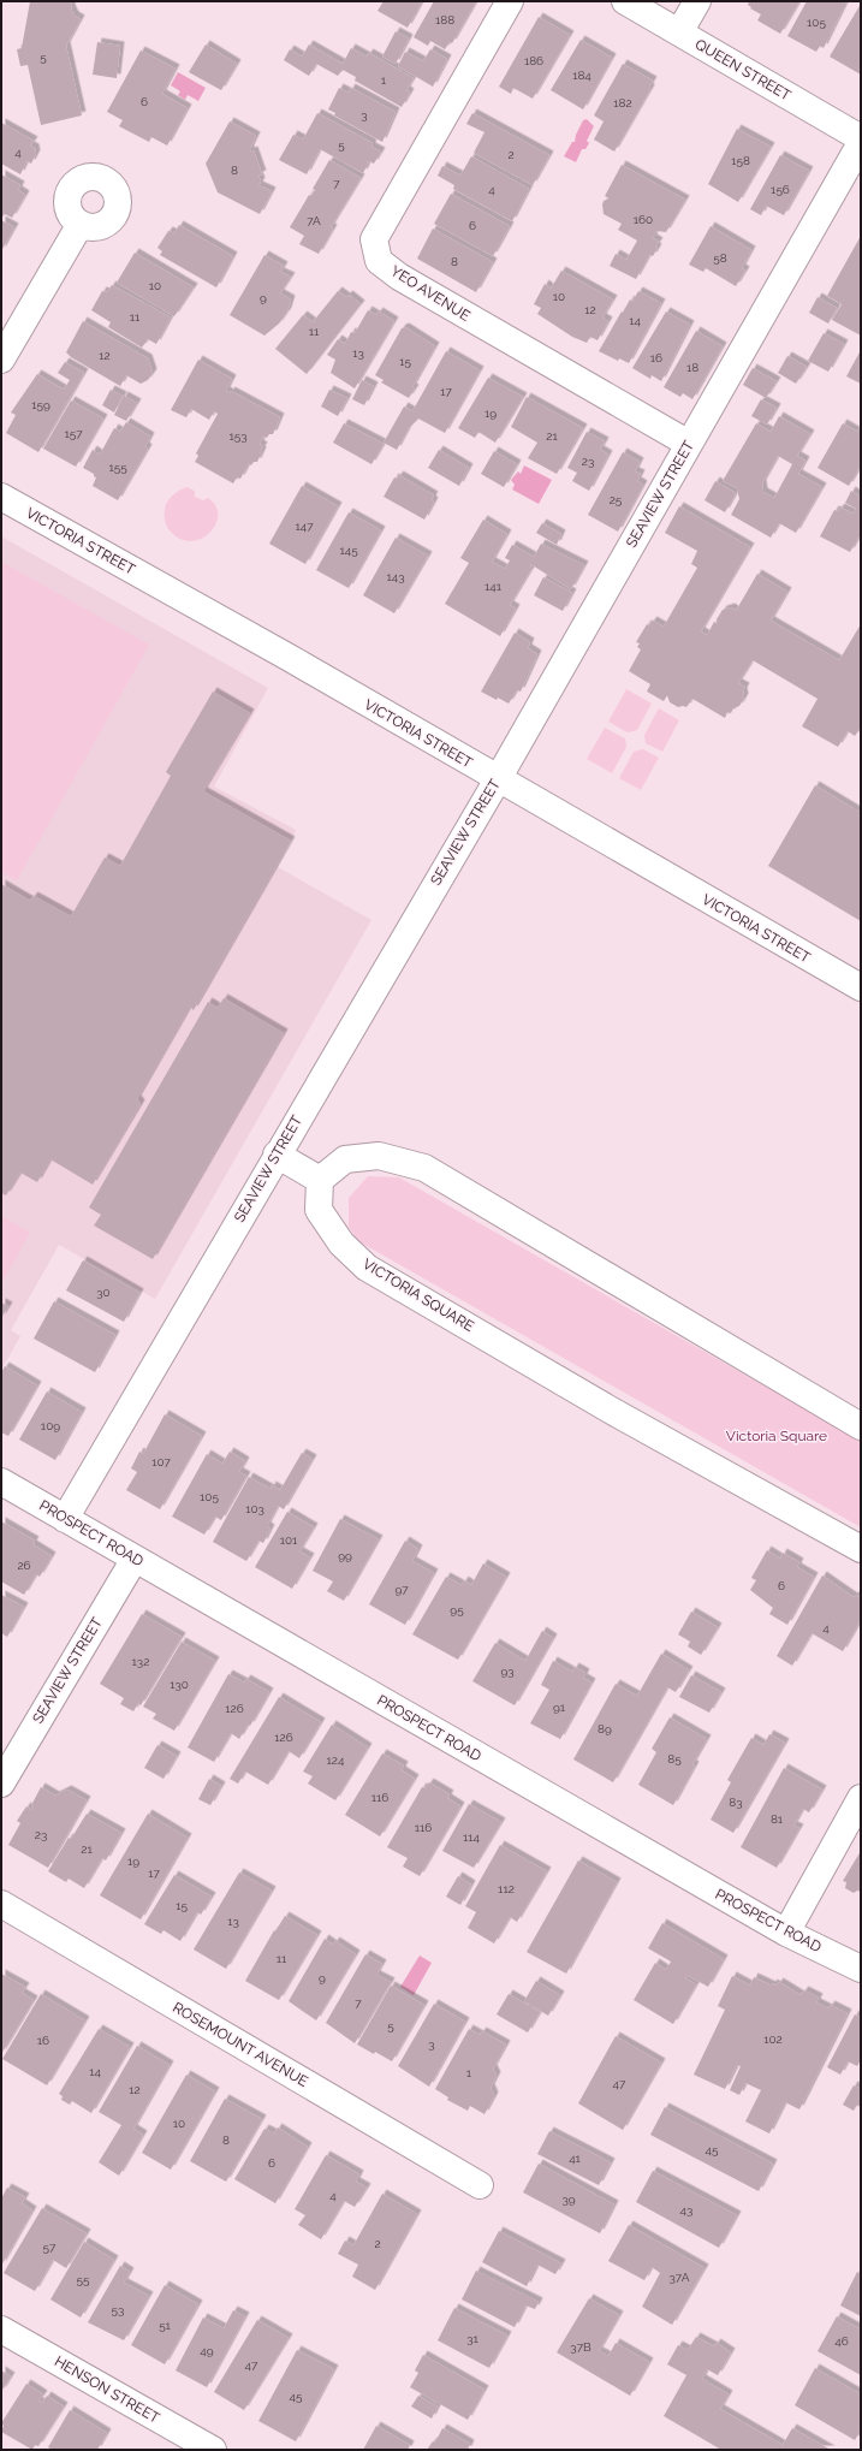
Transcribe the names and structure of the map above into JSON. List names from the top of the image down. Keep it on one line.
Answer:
{"streets":{"street":["QUEEN STREET","YEO AVENUE","SEAVIEW STREET","VICTORIA STREET","VICTORIA SQUARE","PROSPECT ROAD","ROSEMOUNT AVENUE","HENSON STREET"]},"crossings":[["YEO AVENUE","SEAVIEW STREET"],["SEAVIEW STREET","VICTORIA STREET"],["SEAVIEW STREET","PROSPECT ROAD"]],"parks":["Victoria Square"],"house_numbers":["188","105","5","186","184","1","6","182","3","5","4","2","158","8","7","4","156","160","7A","6","58","8","10","10","9","12","11","14","11","13","12","16","15","18","17","159","19","157","153","21","23","155","25","147","145","143","141","30","109","107","105","103","101","99","26","6","97","95","4","132","93","130","91","126","89","126","85","124","116","83","81","116","23","114","21","19","17","112","15","13","11","9","7","5","102","16","3","14","1","47","12","10","8","45","41","6","4","39","43","2","57","37A","55","53","51","31","46","37B","49","47","45"]}
